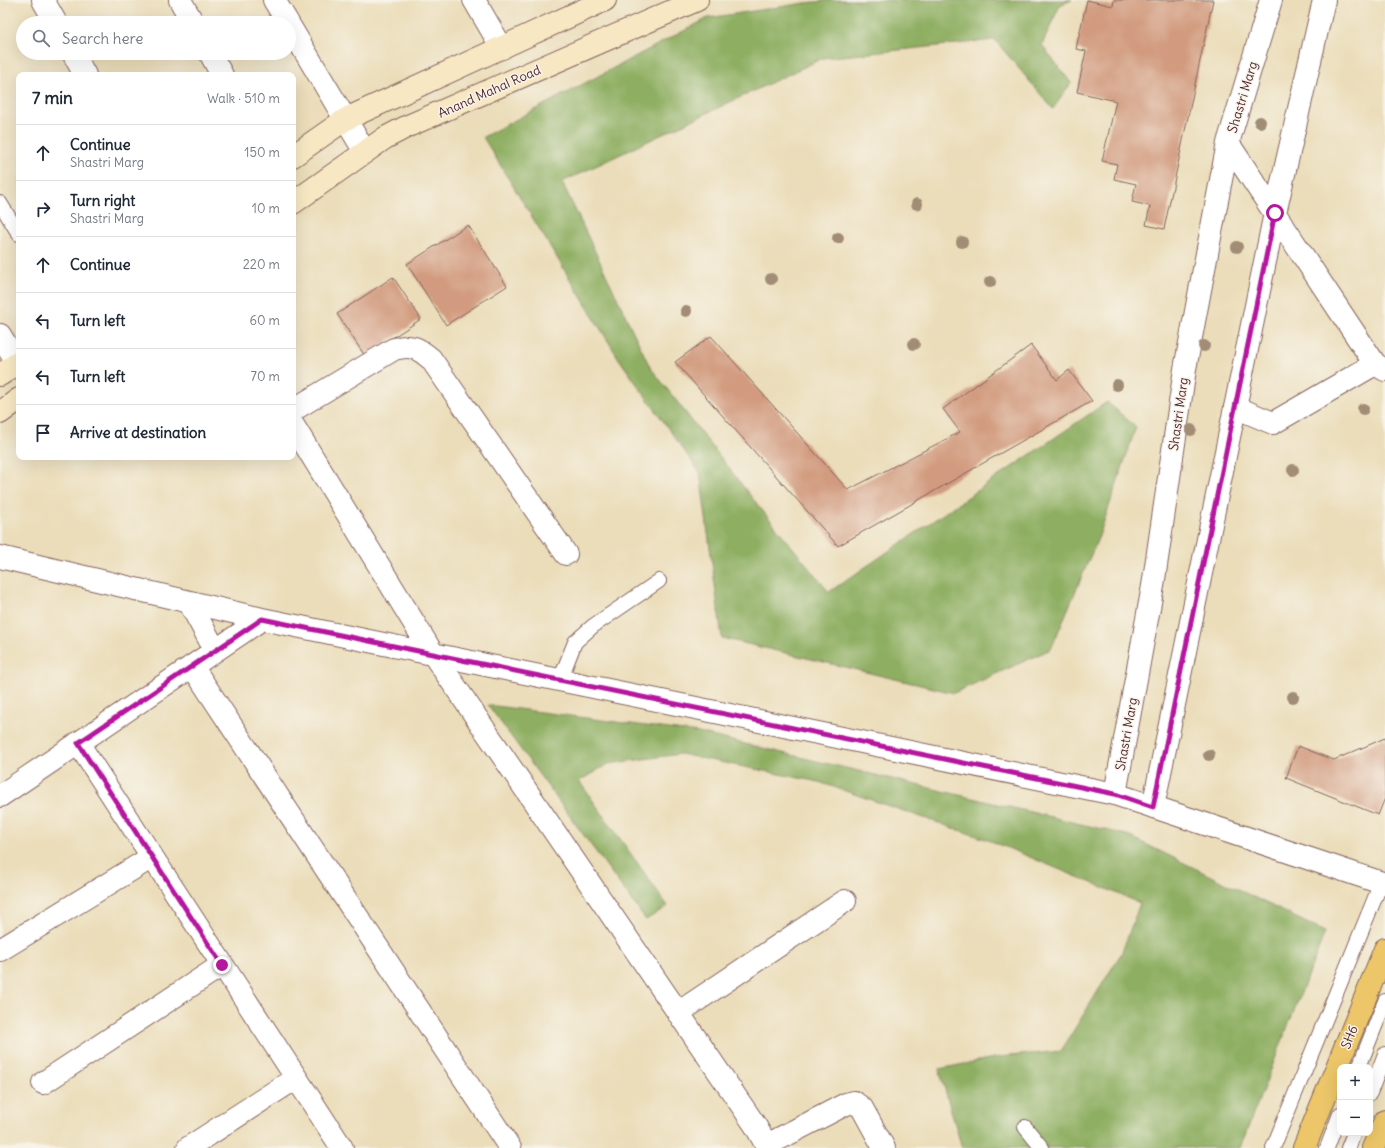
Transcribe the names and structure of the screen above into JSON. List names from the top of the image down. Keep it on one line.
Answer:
{"streets":{"main road":["Anand Mahal Road","SH6"],"street":["Shastri Marg"]},"page":{"search":"Search here","heading":["7 min","Walk · 510 m"],"list":[["Continue","Shastri Marg","150 m"],["Turn right","Shastri Marg","10 m"],["Continue","220 m"],["Turn left","60 m"],["Turn left","70 m"],"Arrive at destination"],"map_buttons":["+","−"]}}
